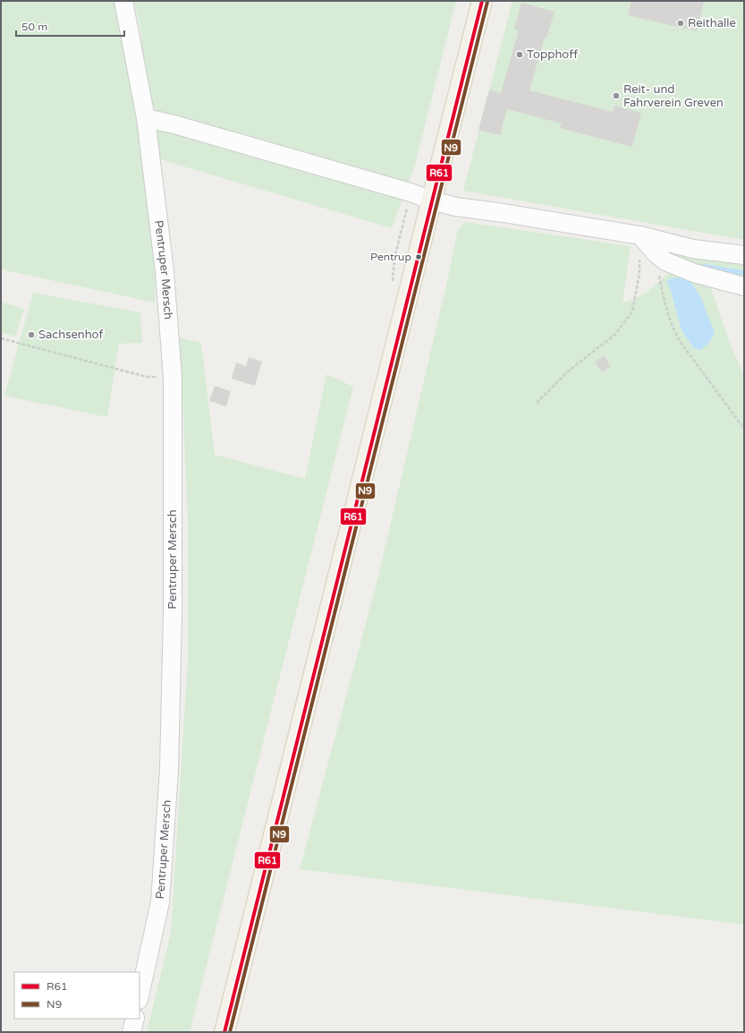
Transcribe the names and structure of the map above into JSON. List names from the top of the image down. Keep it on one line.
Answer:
{"streets":{"street":["Pentruper Mersch"]},"places":["Reithalle","Topphoff","Reit- und Fahrverein Greven","Pentrup","Sachsenhof"],"lines":["transit line R61","transit line N9"],"legend":["R61","N9"],"scale_bar":"50 m"}
